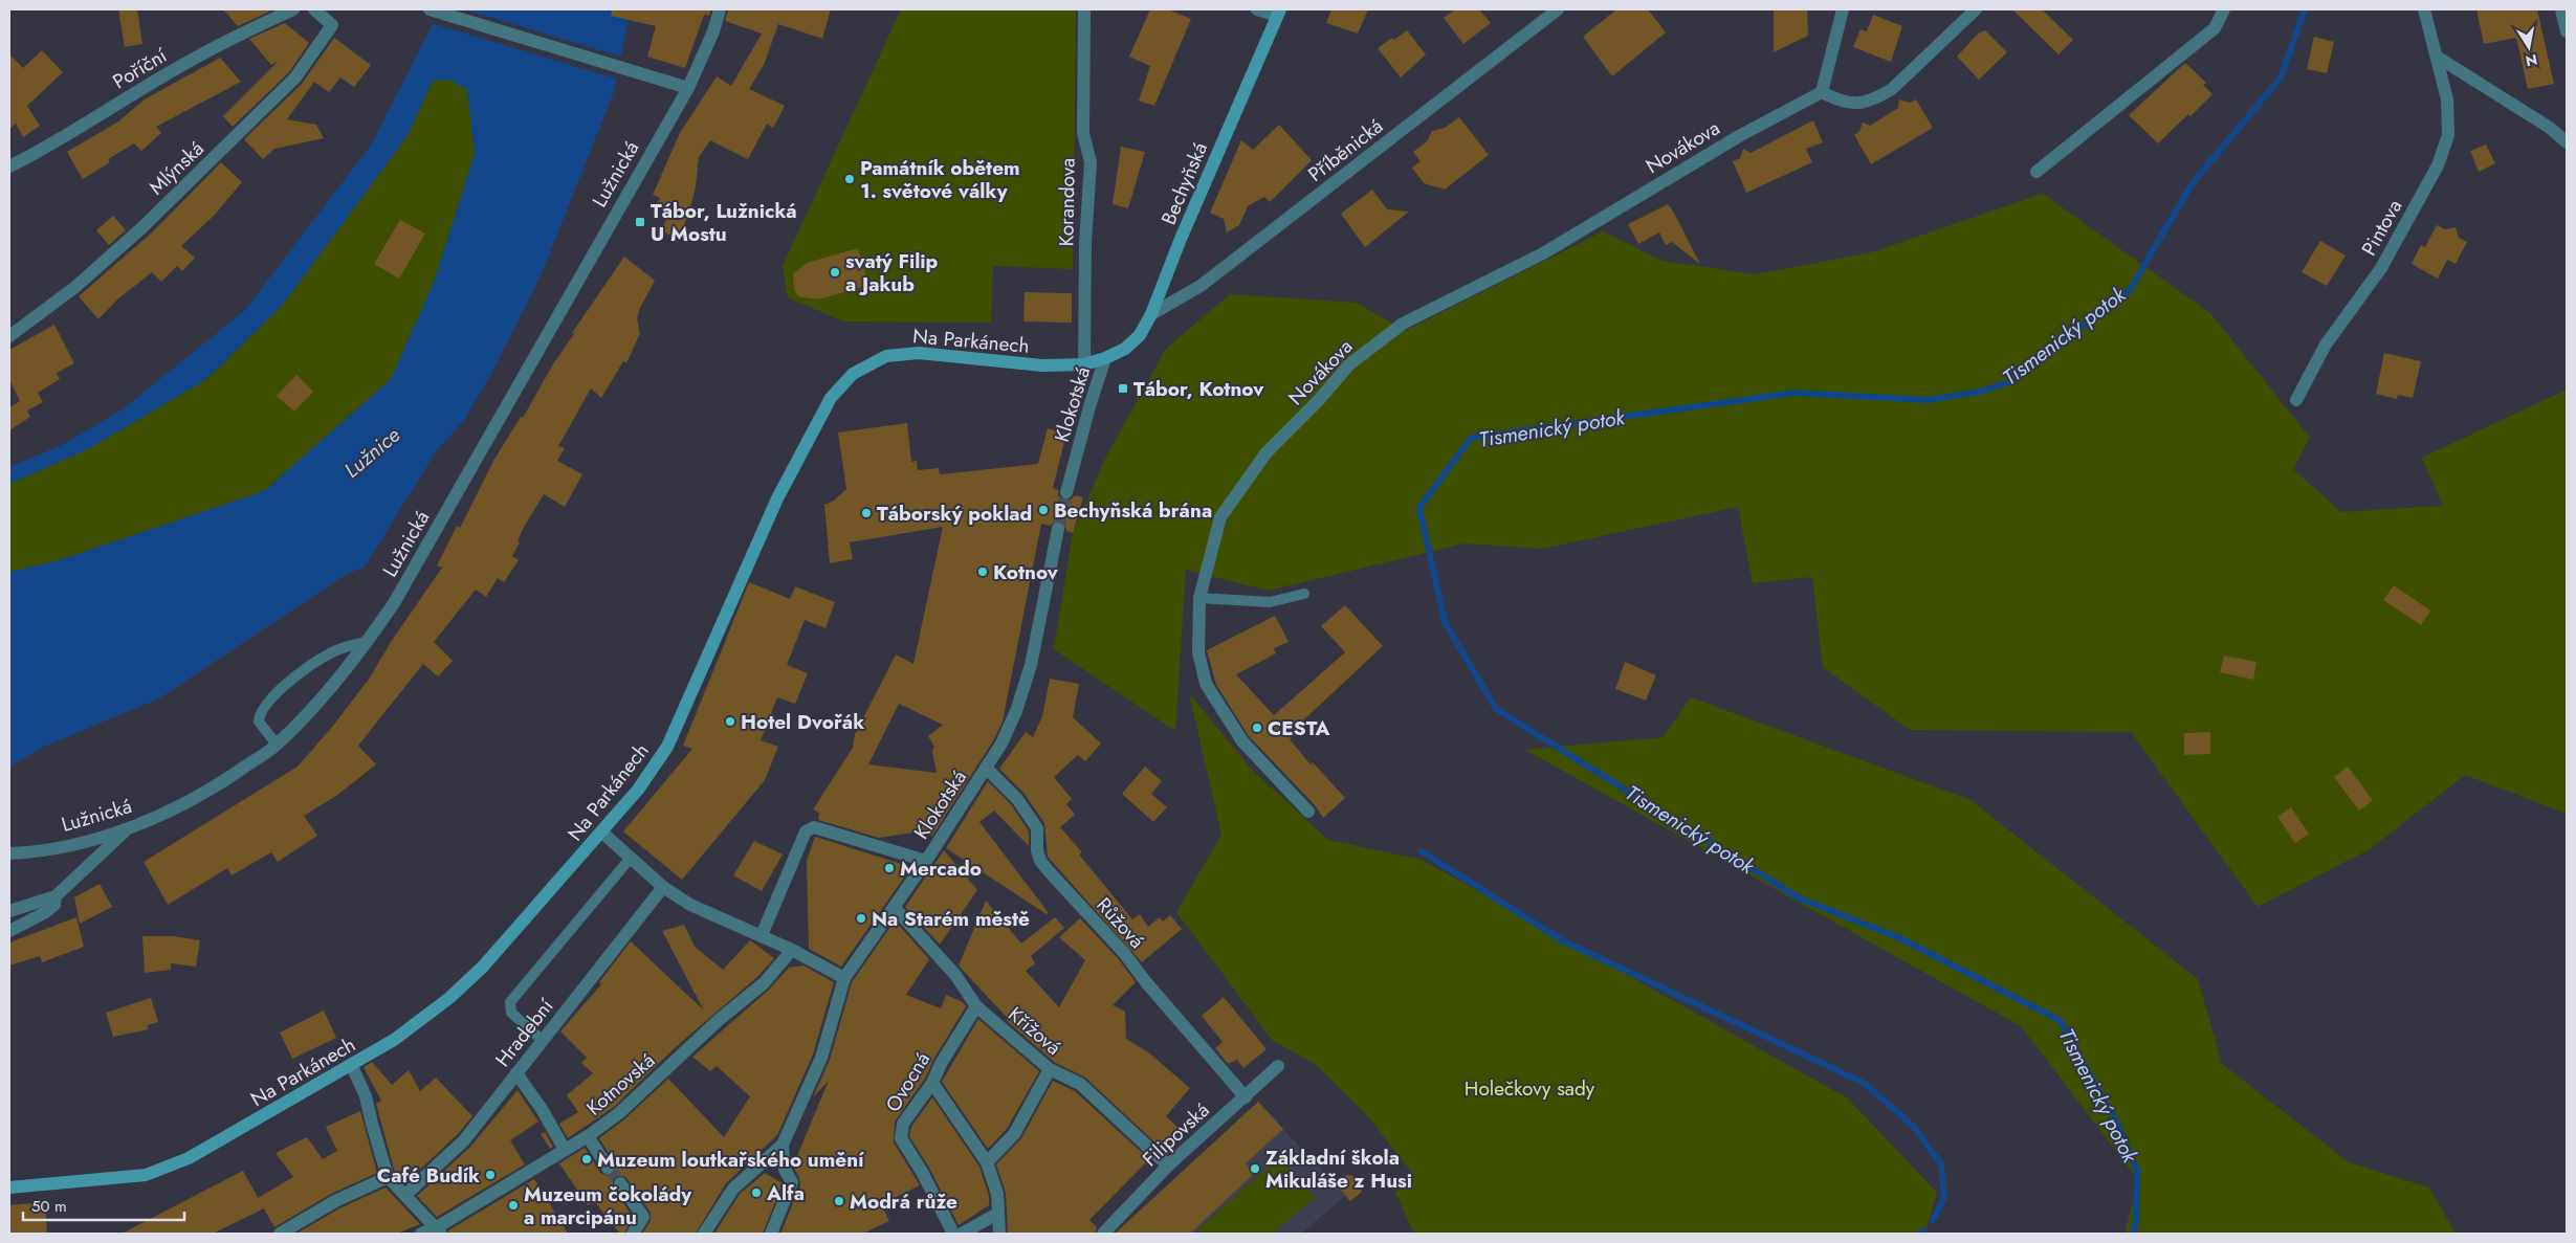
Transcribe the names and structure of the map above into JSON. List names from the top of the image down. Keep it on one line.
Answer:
{"streets":{"main road":["Bechyňská","Na Parkánech"],"street":["Poříční","Novákova","Příběnická","Mlýnská","Lužnická","Korandova","Pintova","Klokotská","Růžová","Křížová","Hradební","Ovocná","Kotnovská","Filipovská"]},"crossings":[["Příběnická","Bechyňská"],["Bechyňská","Na Parkánech"],["Bechyňská","Klokotská"],["Korandova","Na Parkánech"],["Na Parkánech","Klokotská"],["Klokotská","Růžová"],["Klokotská","Křížová"],["Růžová","Filipovská"],["Křížová","Ovocná"],["Křížová","Filipovská"]],"water":["Tismenický potok","Lužnice"],"parks":["Holečkovy sady"],"places":{"other":["Památník obětem 1. světové války","svatý Filip a Jakub","Bechyňská brána","Táborský poklad","Kotnov","Hotel Dvořák","CESTA","Mercado","Na Starém městě","Muzeum loutkařského umění","Základní škola Mikuláše z Husi","Café Budík","Alfa","Modrá růže","Muzeum čokolády a marcipánu"],"transit":["Tábor, Lužnická U Mostu","Tábor, Kotnov"]},"scale_bar":"50 m","north":"bottom"}
